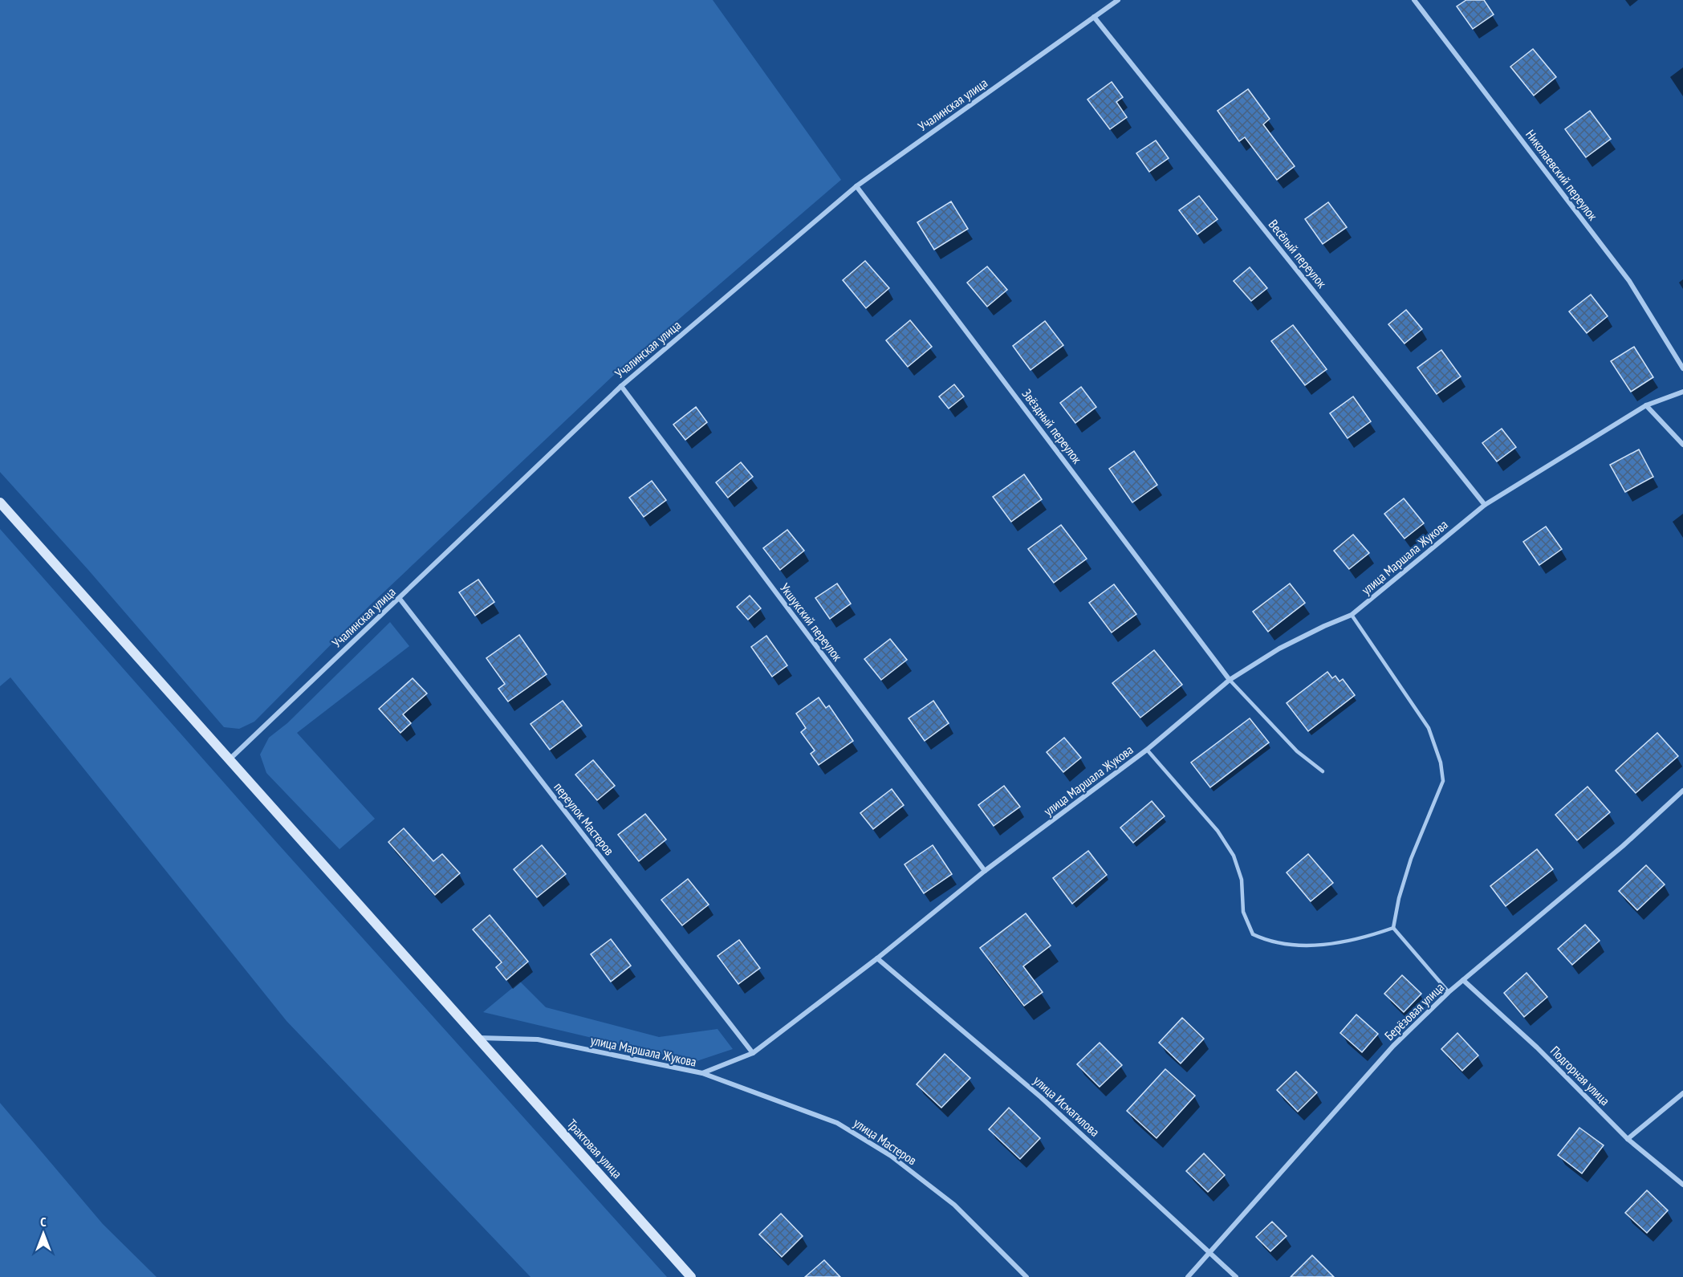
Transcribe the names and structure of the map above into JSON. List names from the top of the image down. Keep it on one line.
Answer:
{"streets":{"main road":["Трактовая улица"],"street":["Учалинская улица","Николаевский переулок","Весёлый переулок","Звёздный переулок","улица Маршала Жукова","Укшукский переулок","переулок Мастеров","Берёзовая улица","Подгорная улица","улица Исмагилова","улица Мастеров"]},"crossings":[["Учалинская улица","Весёлый переулок"],["Учалинская улица","Звёздный переулок"],["Учалинская улица","Укшукский переулок"],["Учалинская улица","переулок Мастеров"],["Учалинская улица","Трактовая улица"],["Весёлый переулок","улица Маршала Жукова"],["Звёздный переулок","улица Маршала Жукова"],["улица Маршала Жукова","Укшукский переулок"],["улица Маршала Жукова","переулок Мастеров"],["улица Маршала Жукова","улица Исмагилова"],["улица Маршала Жукова","улица Мастеров"],["улица Маршала Жукова","Трактовая улица"],["Берёзовая улица","Подгорная улица"],["Берёзовая улица","улица Исмагилова"]],"north":"top"}
